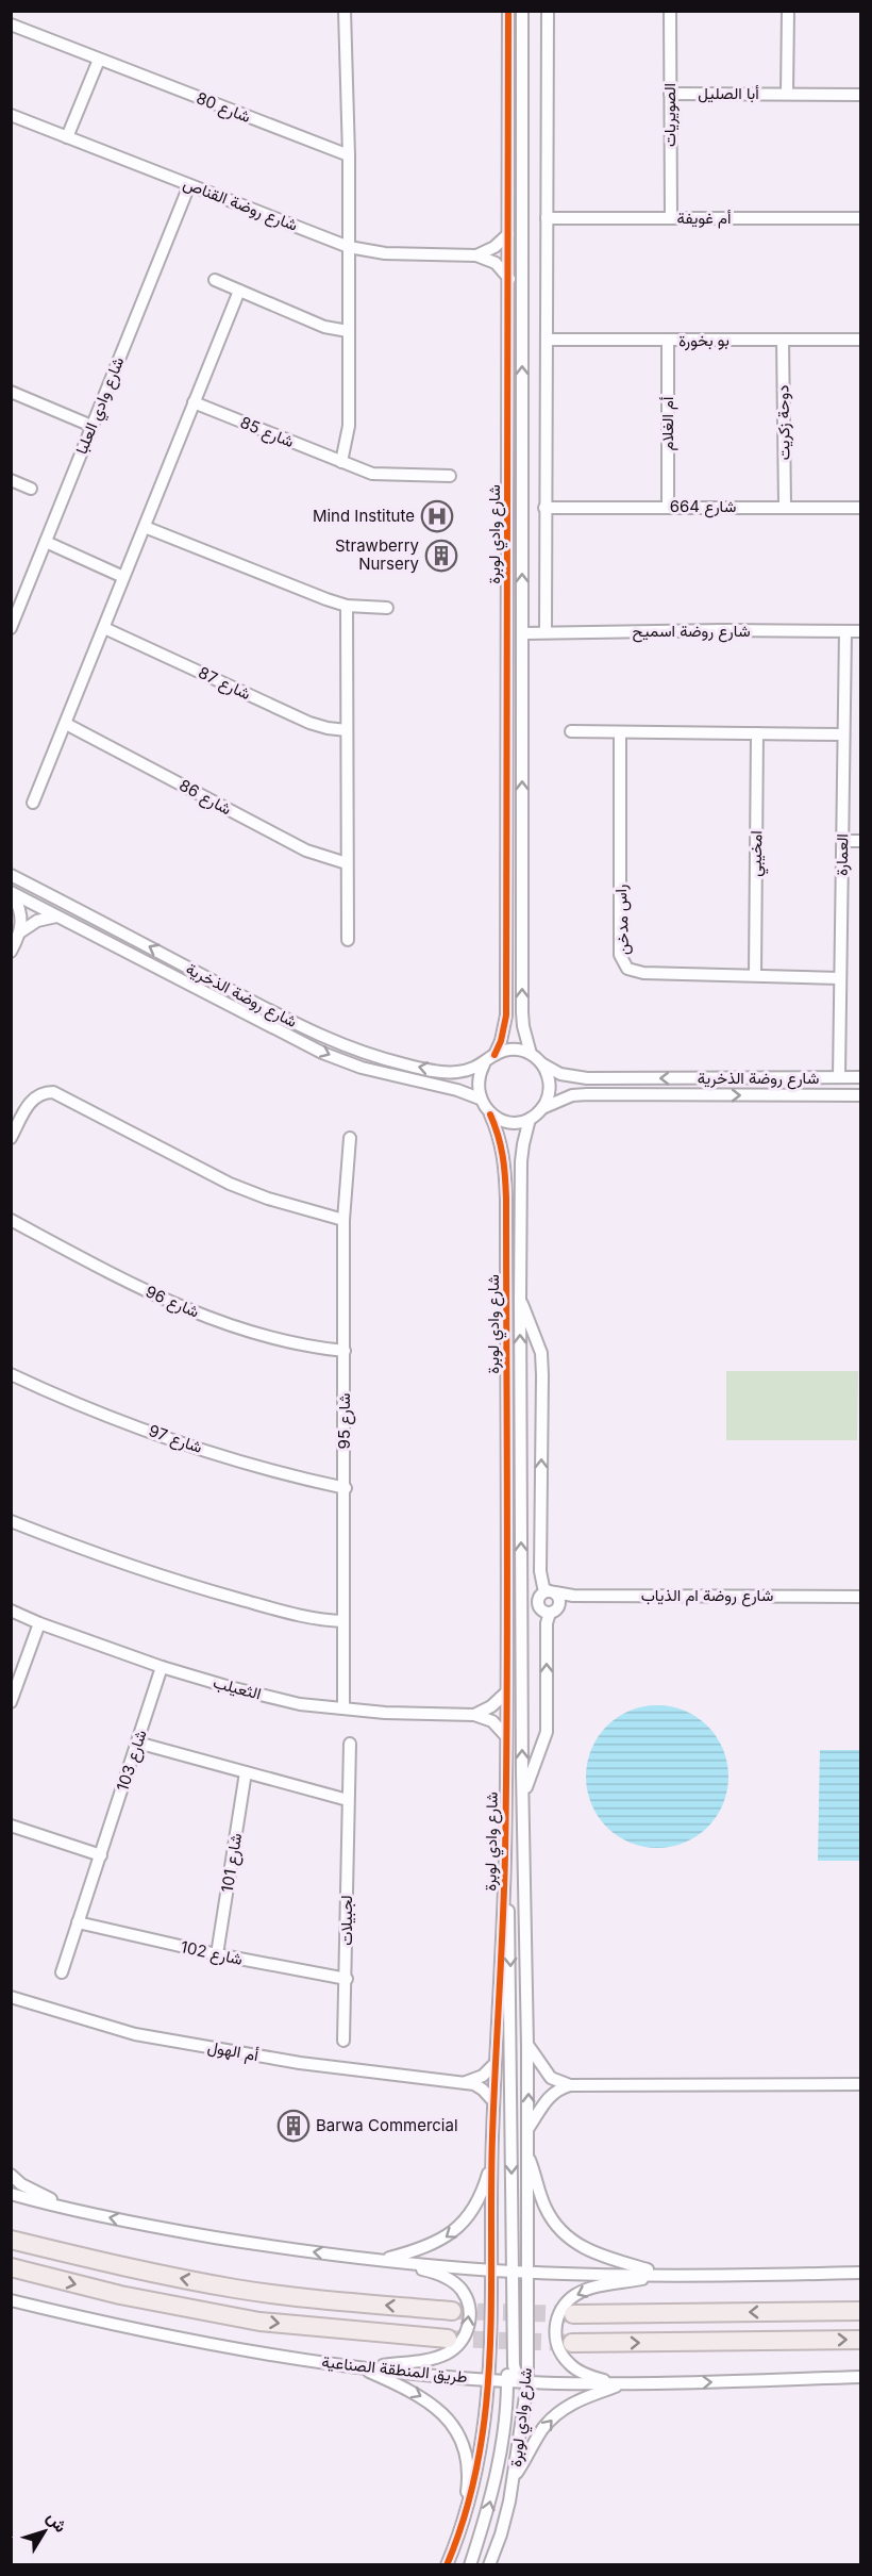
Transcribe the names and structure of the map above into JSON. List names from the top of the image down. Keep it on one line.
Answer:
{"streets":{"highway":["طريق المنطقة الصناعية"],"street":["أبا الصليل","شارع 80","الصويريات","شارع روضة القناص","أم غويفة","بو بخورة","شارع وادي العلبا","دوحة زكريت","أم الغلام","شارع 85","شارع 664","شارع وادي لوبرة","شارع روضة اسميح","شارع 87","شارع 86","امخيبي","العمارة","راس مدخن","شارع روضة الذخرية","شارع 96","شارع 95","شارع 97","شارع روضة ام الذياب","الثعيلب","شارع 103","شارع 101","لجبيلات","شارع 102","أم الهول"]},"crossings":[["أبا الصليل","الصويريات"],["الصويريات","أم غويفة"],["شارع روضة القناص","شارع وادي العلبا"],["شارع روضة القناص","شارع وادي لوبرة"],["بو بخورة","دوحة زكريت"],["بو بخورة","أم الغلام"],["دوحة زكريت","شارع 664"],["أم الغلام","شارع 664"],["شارع وادي لوبرة","شارع روضة اسميح"],["شارع وادي لوبرة","شارع روضة الذخرية"],["شارع وادي لوبرة","الثعيلب"],["شارع وادي لوبرة","أم الهول"],["شارع وادي لوبرة","طريق المنطقة الصناعية"],["شارع روضة اسميح","العمارة"],["امخيبي","راس مدخن"],["العمارة","راس مدخن"],["العمارة","شارع روضة الذخرية"],["شارع 96","شارع 95"],["شارع 95","شارع 97"],["شارع 95","الثعيلب"],["الثعيلب","شارع 103"],["شارع 103","شارع 102"],["شارع 101","شارع 102"],["لجبيلات","شارع 102"]],"places":{"hospital":["Mind Institute"],"building":["Strawberry Nursery","Barwa Commercial"]},"north":"top right"}
